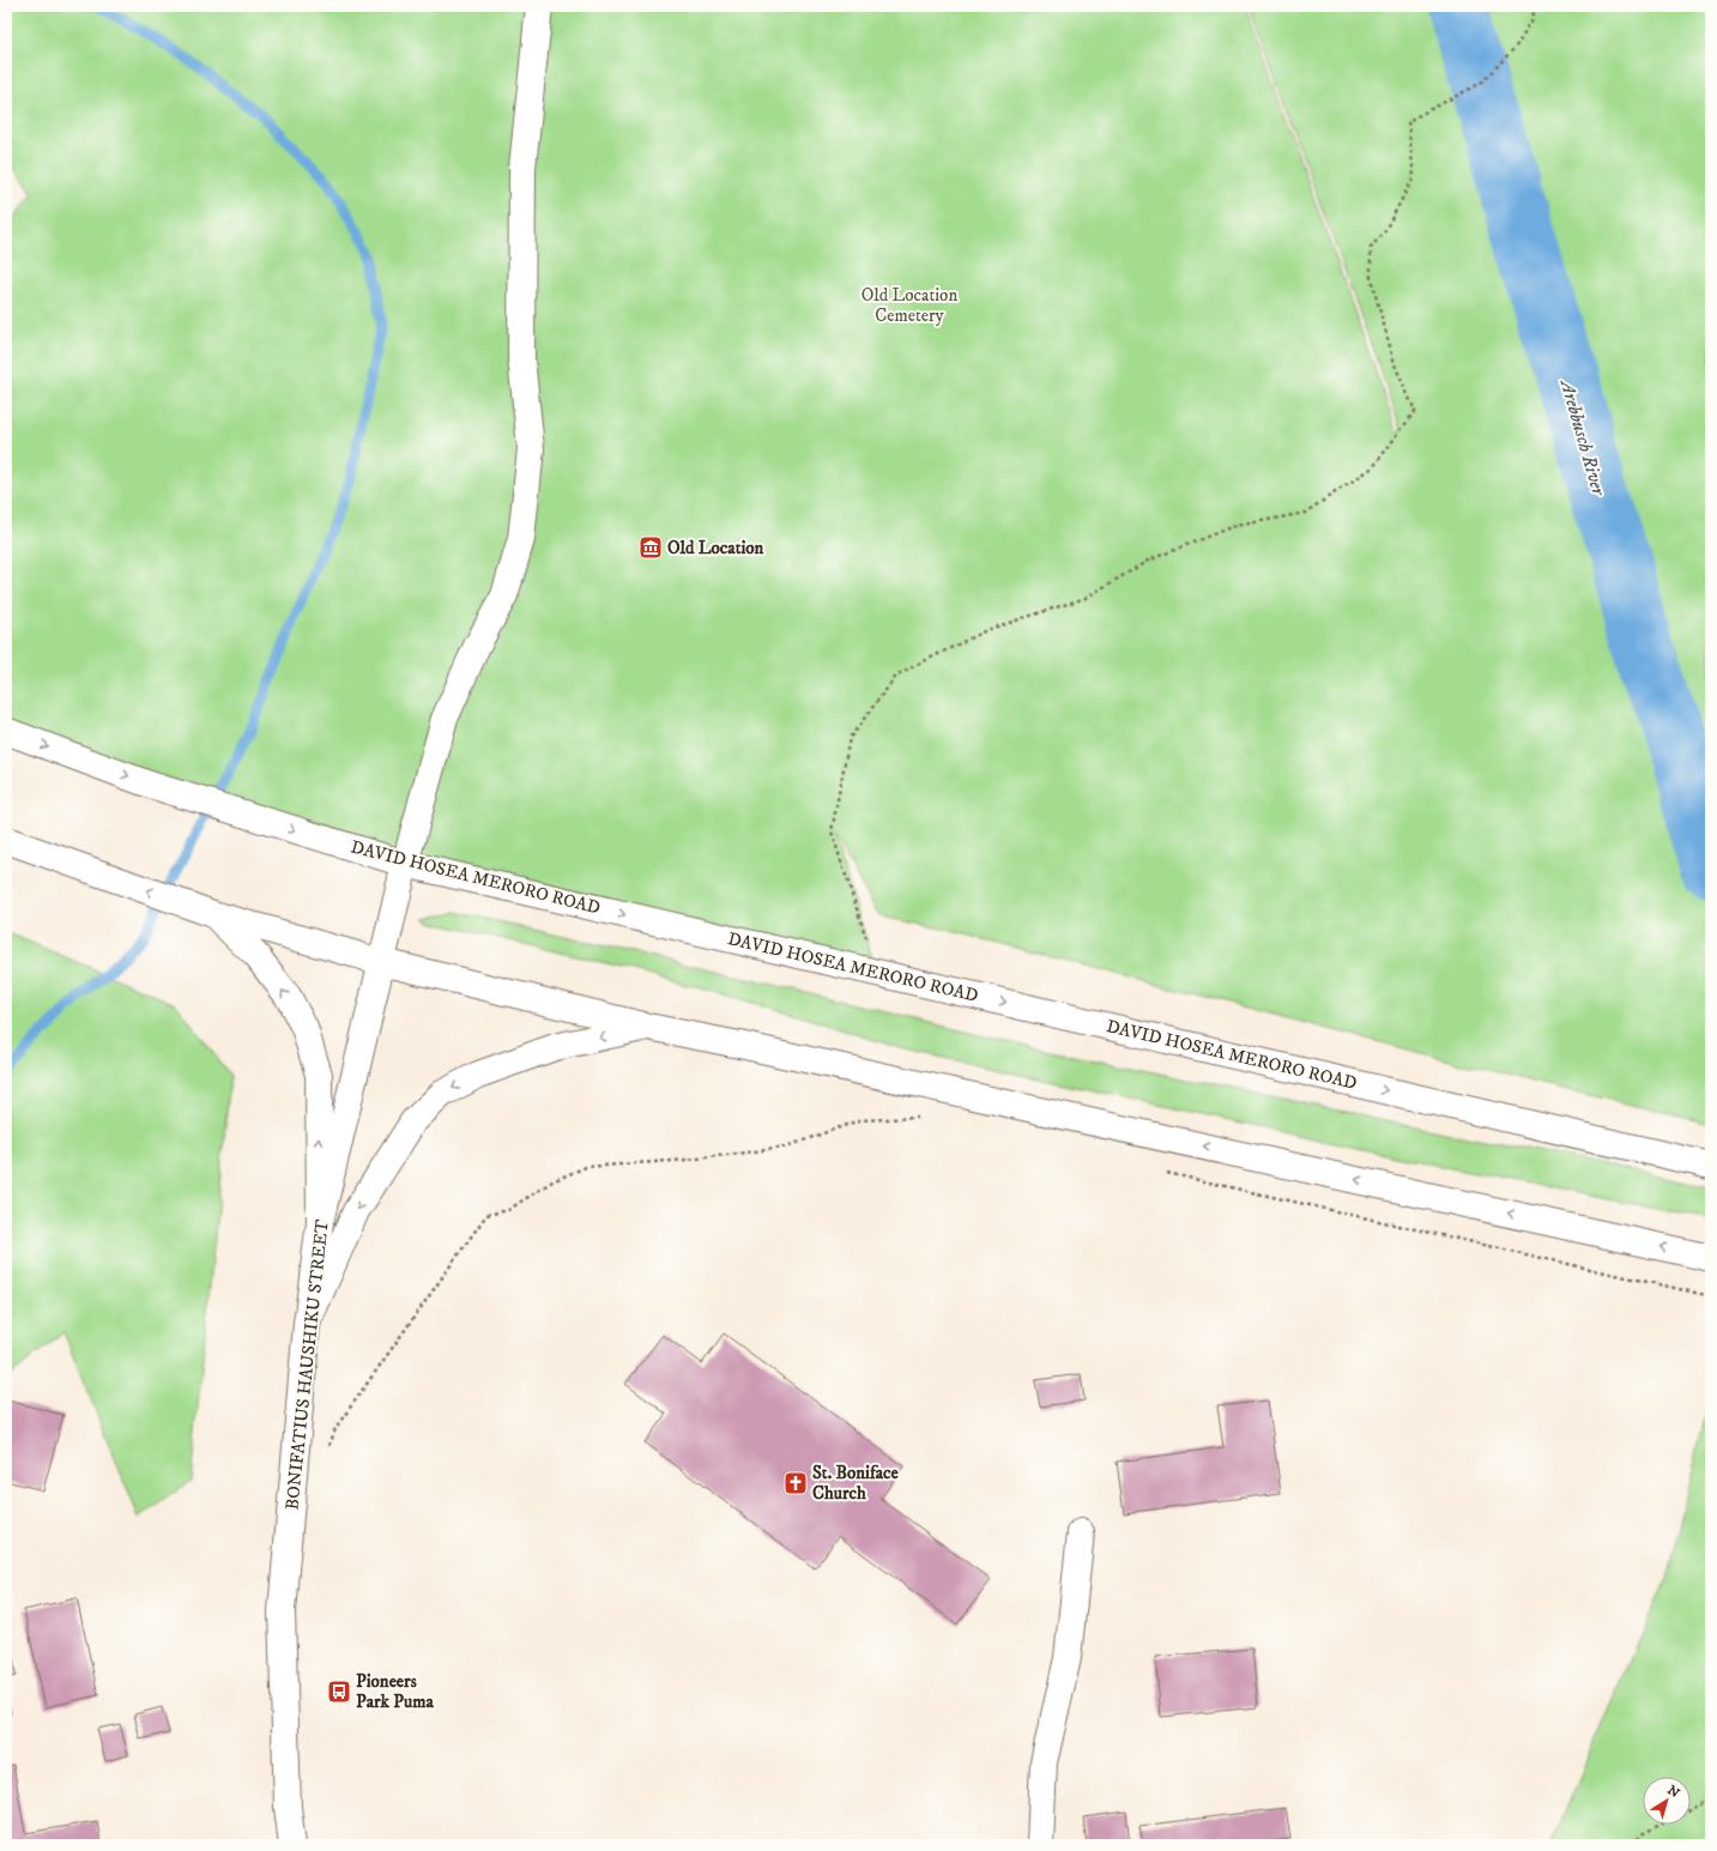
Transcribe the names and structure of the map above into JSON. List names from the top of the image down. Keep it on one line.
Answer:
{"streets":{"main road":["DAVID HOSEA MERORO ROAD","BONIFATIUS HAUSHIKU STREET"]},"crossings":[["DAVID HOSEA MERORO ROAD","BONIFATIUS HAUSHIKU STREET"]],"water":["Arebbusch River"],"parks":["Old Location Cemetery"],"places":{"museum":["Old Location"],"church":["St. Boniface Church"],"bus stop":["Pioneers Park Puma"]},"north":"top right"}
